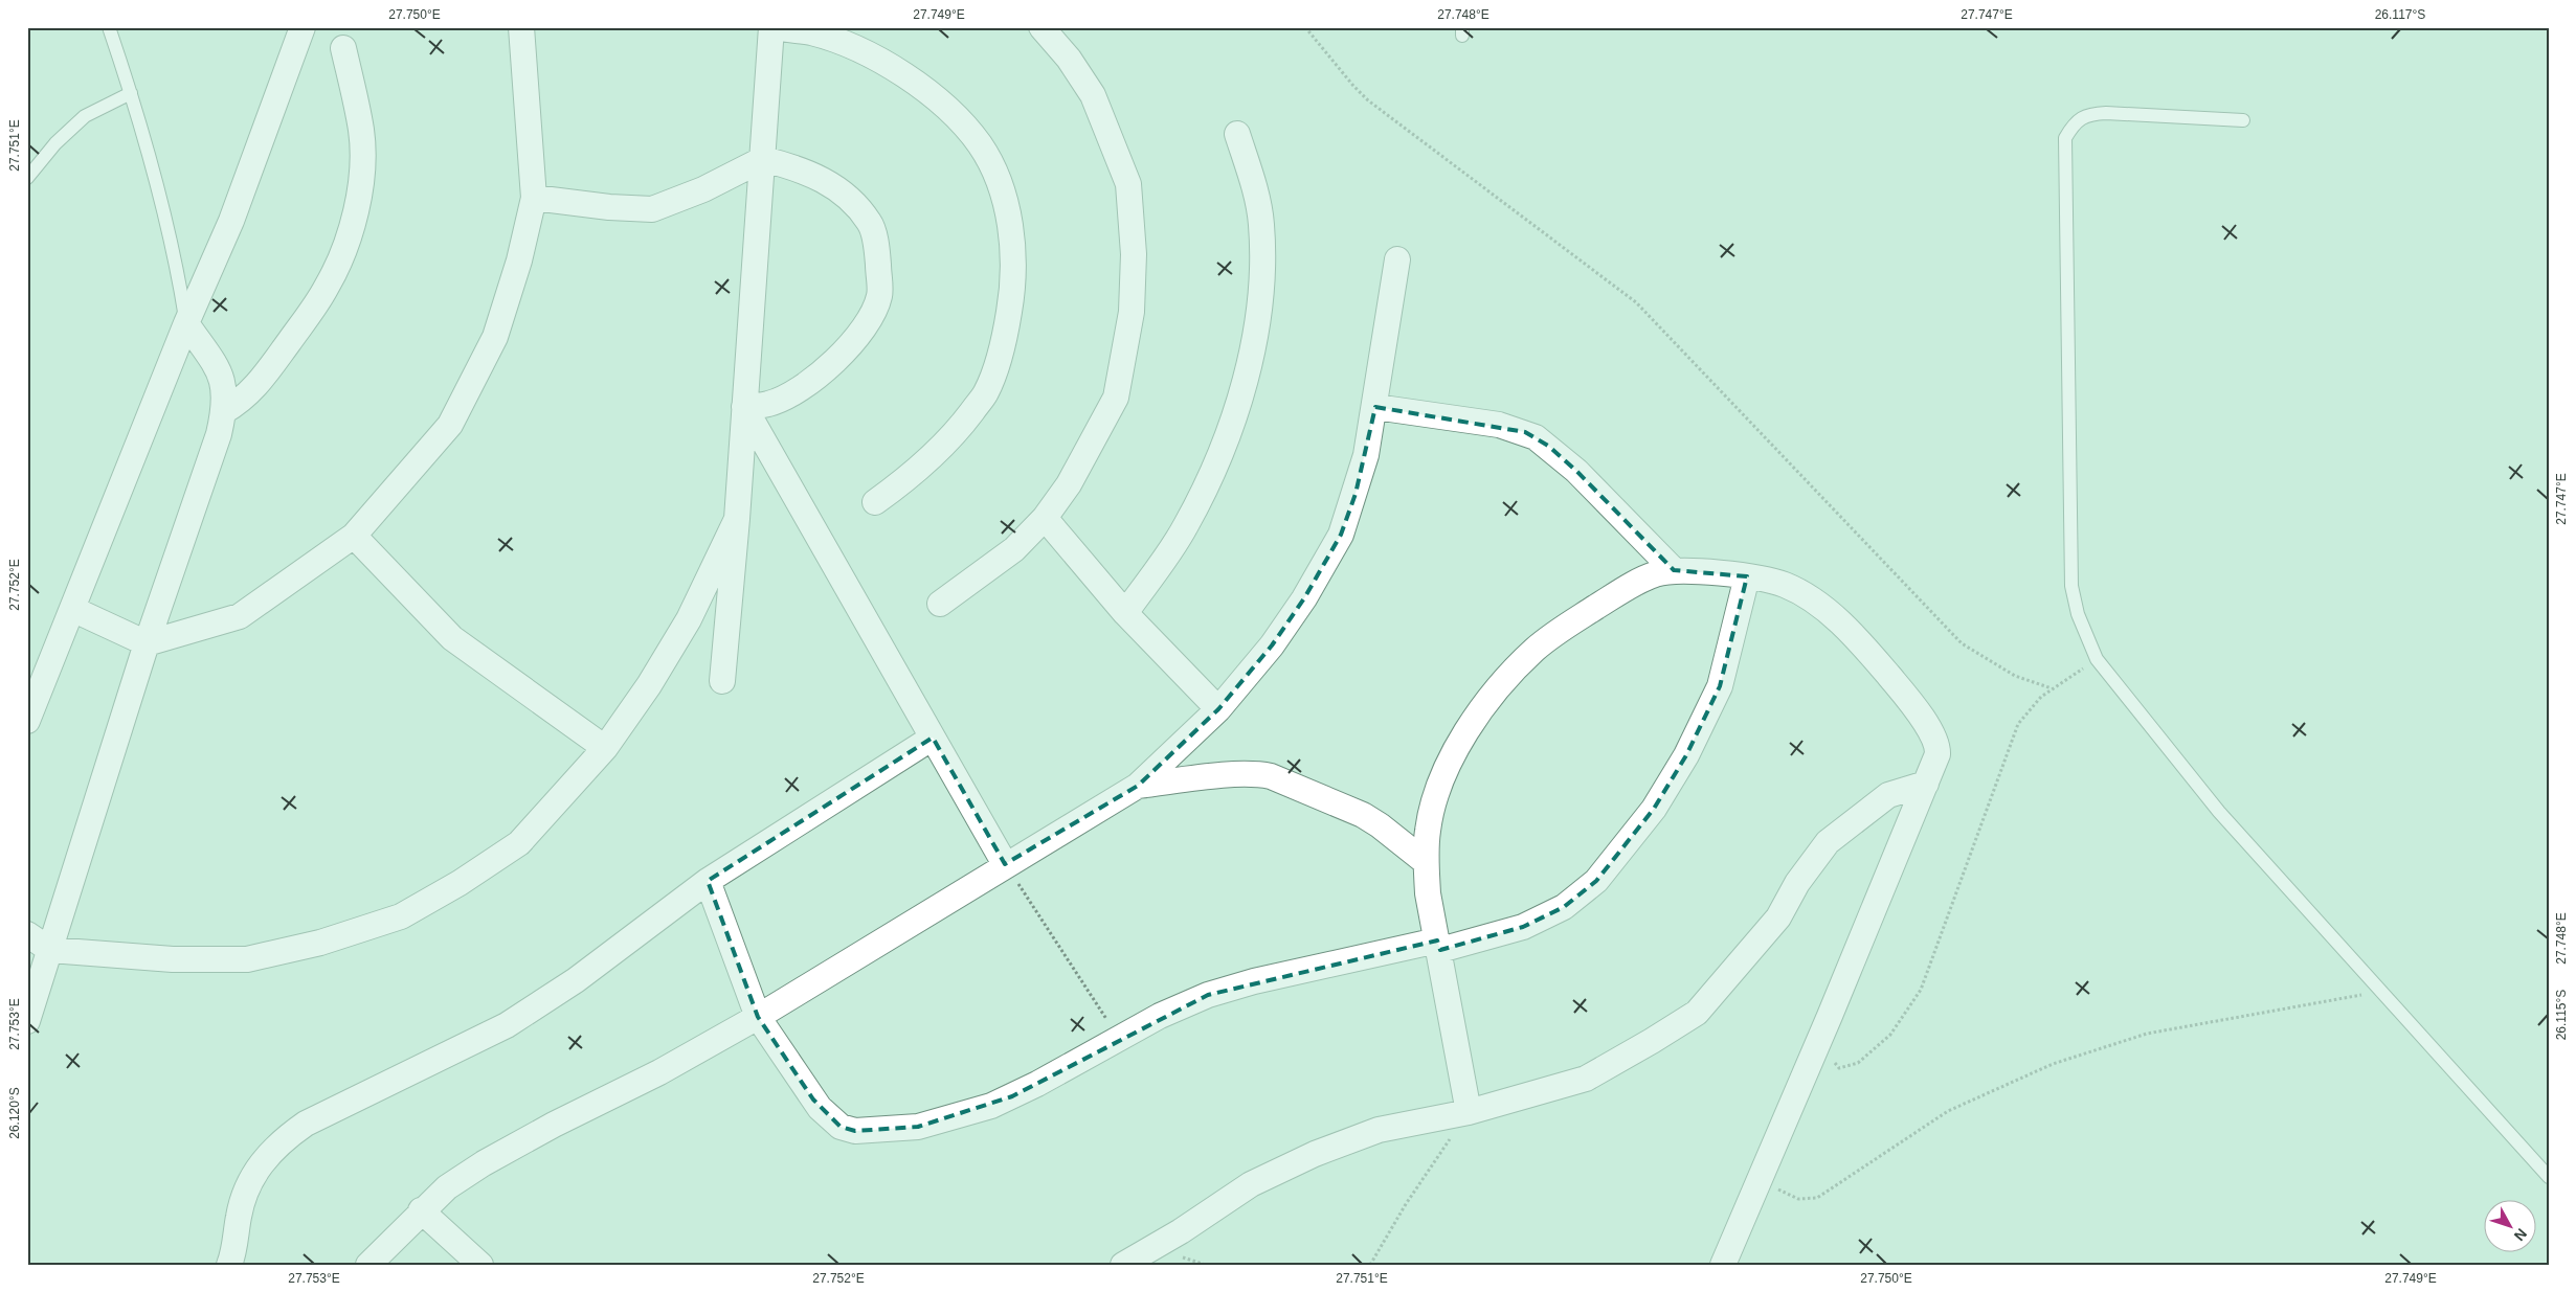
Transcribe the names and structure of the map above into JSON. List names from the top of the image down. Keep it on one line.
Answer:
{"north":"bottom right","coordinates":["27.750°E","27.749°E","27.748°E","27.747°E","26.117°S","27.751°E","27.752°E","26.115°S","27.753°E","26.120°S"]}
